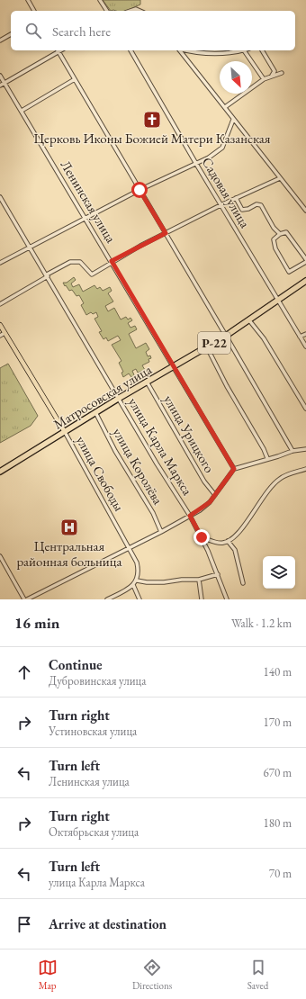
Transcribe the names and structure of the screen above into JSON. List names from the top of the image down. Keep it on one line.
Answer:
{"streets":{"highway":["Р-22","Матросовская улица"],"main road":["улица Свободы"],"street":["Садовая улица","Ленинская улица","улица Урицкого","улица Карла Маркса","улица Королёва"]},"crossings":[["Садовая улица","Матросовская улица"],["Ленинская улица","Матросовская улица"],["Матросовская улица","улица Урицкого"],["Матросовская улица","улица Карла Маркса"],["Матросовская улица","улица Королёва"],["Матросовская улица","улица Свободы"]],"places":{"church":["Церковь Иконы Божией Матери Казанская"],"hospital":["Центральная районная больница"]},"north":"bottom right","page":{"search":"Search here","heading":["16 min","Walk · 1.2 km"],"list":[["Continue","Дубровинская улица","140 m"],["Turn right","Устиновская улица","170 m"],["Turn left","Ленинская улица","670 m"],["Turn right","Октябрьская улица","180 m"],["Turn left","улица Карла Маркса","70 m"],"Arrive at destination"],"nav":["Map","Directions","Saved"]}}
